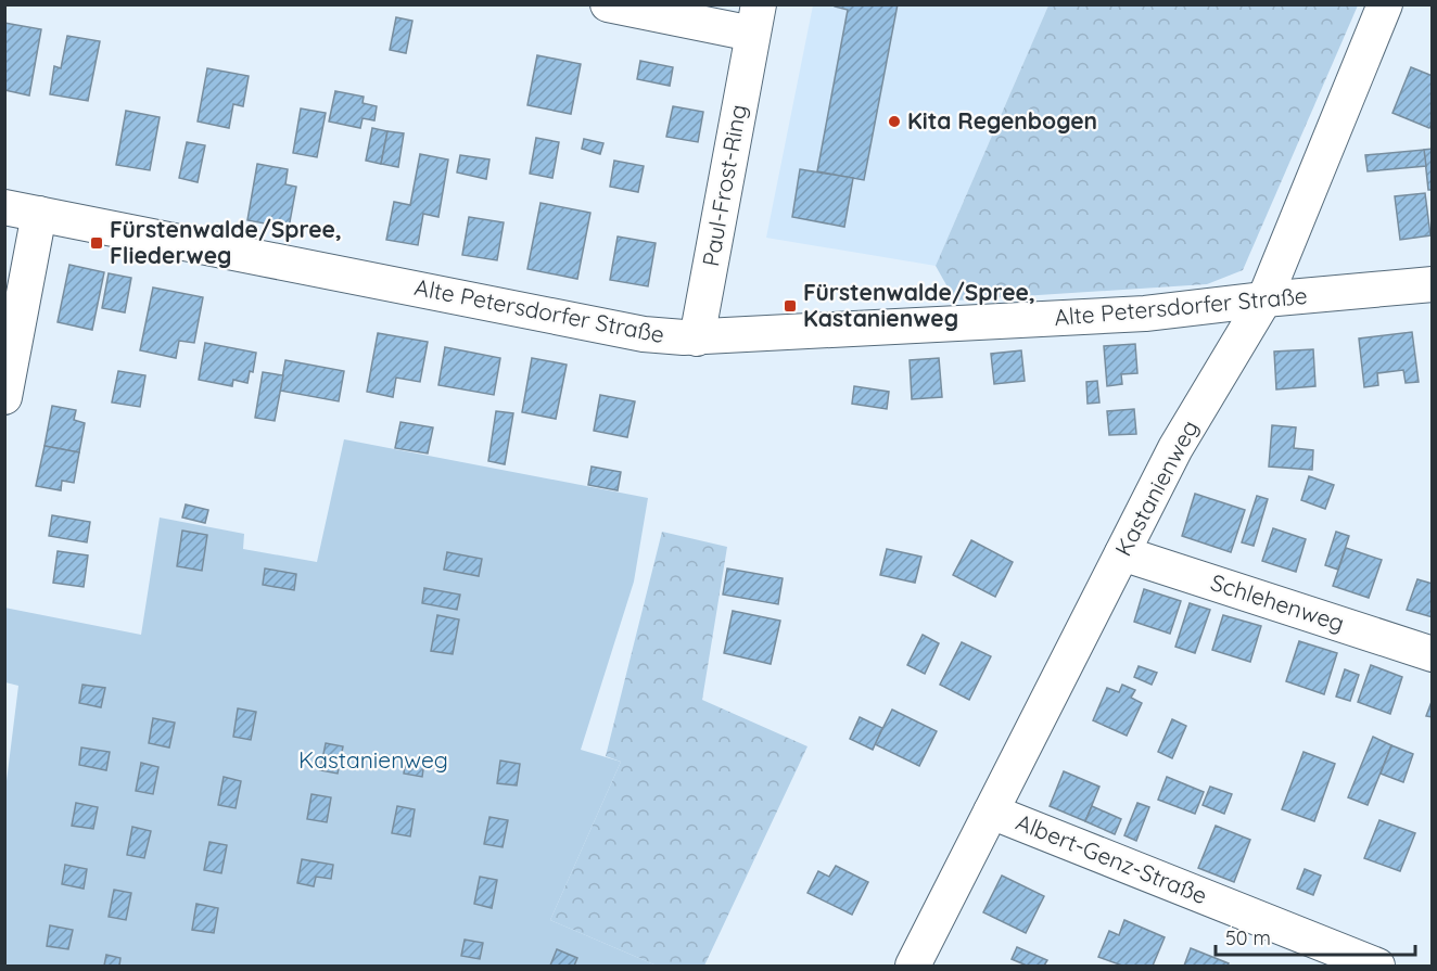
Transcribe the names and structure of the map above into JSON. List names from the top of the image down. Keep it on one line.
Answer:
{"streets":{"street":["Paul-Frost-Ring","Alte Petersdorfer Straße","Kastanienweg","Schlehenweg","Albert-Genz-Straße"]},"crossings":[["Paul-Frost-Ring","Alte Petersdorfer Straße"],["Alte Petersdorfer Straße","Kastanienweg"],["Kastanienweg","Schlehenweg"],["Kastanienweg","Albert-Genz-Straße"]],"parks":["Kastanienweg"],"places":{"other":["Kita Regenbogen"],"transit":["Fürstenwalde/Spree, Fliederweg","Fürstenwalde/Spree, Kastanienweg"]},"scale_bar":"50 m"}
